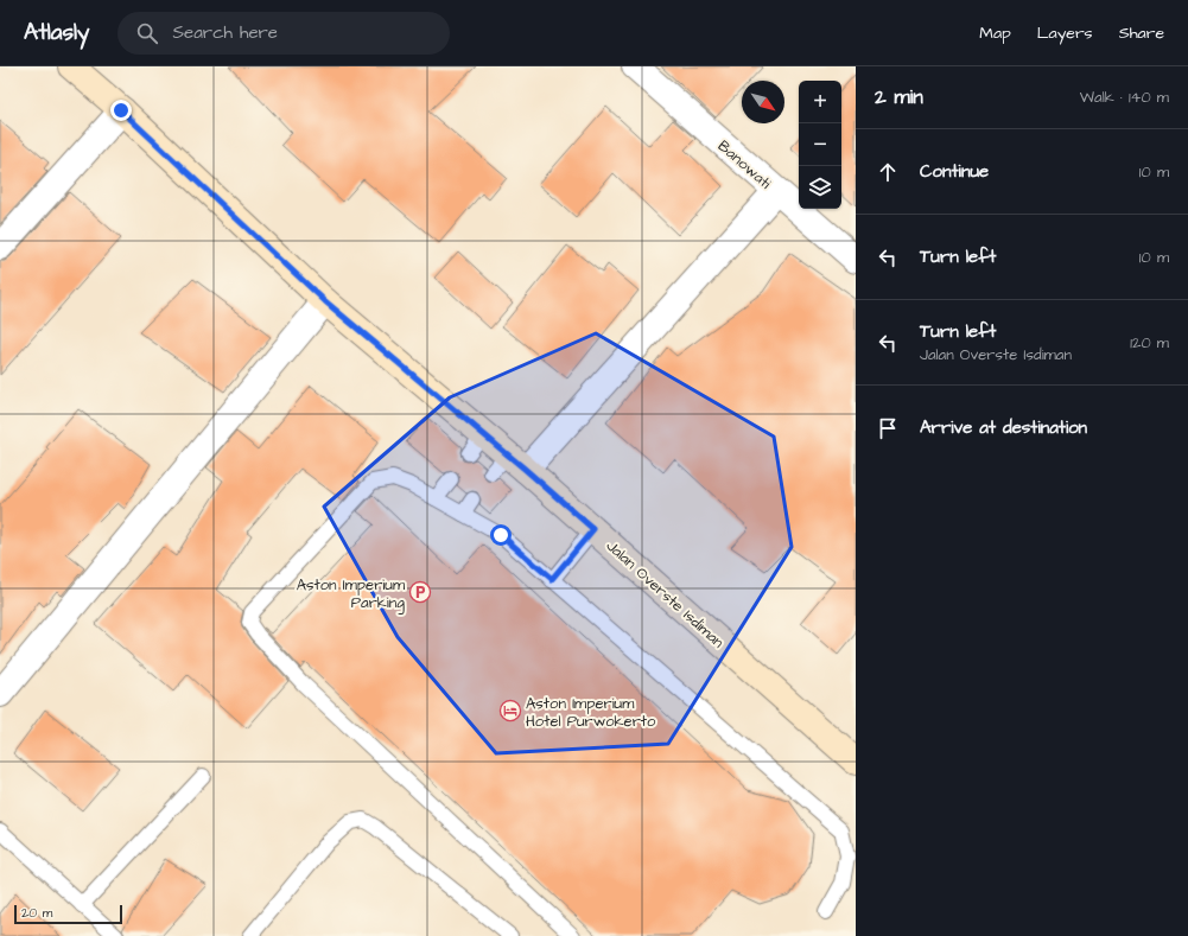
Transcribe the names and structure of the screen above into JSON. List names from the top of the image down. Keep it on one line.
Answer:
{"streets":{"main road":["Jalan Overste Isdiman"],"street":["Banowati"]},"places":{"parking":["Aston Imperium Parking"],"hotel":["Aston Imperium Hotel Purwokerto"]},"scale_bar":"20 m","north":"bottom right","page":{"header":"Atlasly","search":"Search here","nav":["Map","Layers","Share"],"heading":["2 min","Walk · 140 m"],"map_buttons":["+","−"],"list":[["Continue","10 m"],["Turn left","10 m"],["Turn left","Jalan Overste Isdiman","120 m"],"Arrive at destination"],"scale":"20 m"}}
